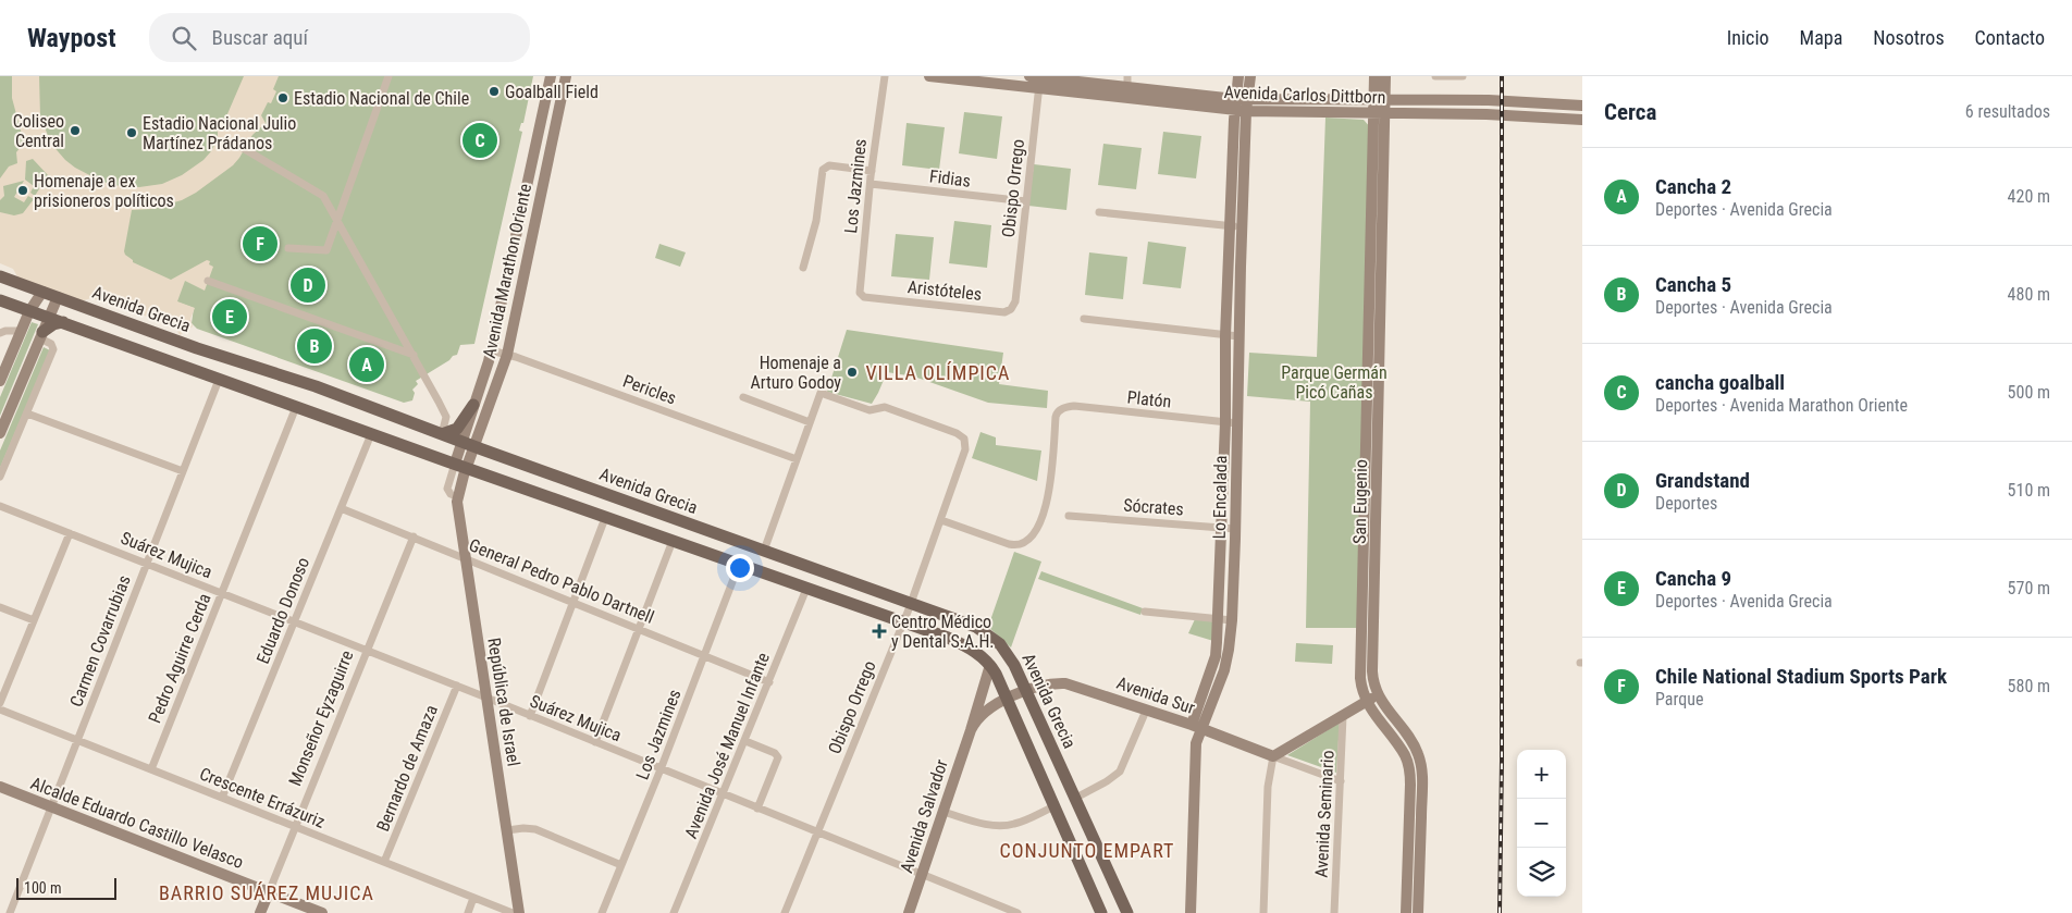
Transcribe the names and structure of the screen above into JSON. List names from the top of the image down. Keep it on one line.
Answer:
{"streets":{"main road":["Avenida Carlos Dittborn","Avenida Marathon Oriente","Avenida Grecia","Lo Encalada","San Eugenio","Avenida Sur","República de Israel","Monseñor Eyzaguirre","Avenida Salvador","Alcalde Eduardo Castillo Velasco"],"street":["Fidias","Los Jazmines","Obispo Orrego","Aristóteles","Pericles","Platón","Sócrates","Suárez Mujica","General Pedro Pablo Dartnell","Eduardo Donoso","Carmen Covarrubias","Pedro Aguirre Cerda","Avenida José Manuel Infante","Bernardo de Amaza","Crescente Errázuriz","Avenida Seminario"]},"crossings":[["Avenida Carlos Dittborn","Obispo Orrego"],["Avenida Carlos Dittborn","Lo Encalada"],["Avenida Carlos Dittborn","San Eugenio"],["Fidias","Los Jazmines"],["Fidias","Obispo Orrego"],["Los Jazmines","Aristóteles"],["Los Jazmines","Avenida Grecia"],["Los Jazmines","Suárez Mujica"],["Los Jazmines","General Pedro Pablo Dartnell"],["Obispo Orrego","Aristóteles"],["Obispo Orrego","Avenida Grecia"],["Obispo Orrego","Platón"],["Obispo Orrego","Suárez Mujica"],["Avenida Marathon Oriente","Avenida Grecia"],["Avenida Marathon Oriente","Pericles"],["Avenida Marathon Oriente","República de Israel"],["Avenida Grecia","Eduardo Donoso"],["Avenida Grecia","Carmen Covarrubias"],["Avenida Grecia","Pedro Aguirre Cerda"],["Avenida Grecia","Avenida Sur"],["Avenida Grecia","República de Israel"],["Avenida Grecia","Avenida José Manuel Infante"],["Avenida Grecia","Avenida Salvador"],["Platón","Lo Encalada"],["Lo Encalada","Sócrates"],["Lo Encalada","Avenida Sur"],["Suárez Mujica","Eduardo Donoso"],["Suárez Mujica","Carmen Covarrubias"],["Suárez Mujica","Pedro Aguirre Cerda"],["Suárez Mujica","República de Israel"],["Suárez Mujica","Monseñor Eyzaguirre"],["Suárez Mujica","Avenida José Manuel Infante"],["Suárez Mujica","Bernardo de Amaza"],["Suárez Mujica","Avenida Salvador"],["General Pedro Pablo Dartnell","Eduardo Donoso"],["General Pedro Pablo Dartnell","República de Israel"],["General Pedro Pablo Dartnell","Monseñor Eyzaguirre"],["General Pedro Pablo Dartnell","Avenida José Manuel Infante"],["Eduardo Donoso","Crescente Errázuriz"],["Carmen Covarrubias","Crescente Errázuriz"],["Carmen Covarrubias","Alcalde Eduardo Castillo Velasco"],["Pedro Aguirre Cerda","Crescente Errázuriz"],["Avenida Sur","Avenida Seminario"],["Avenida Sur","Avenida Salvador"],["Monseñor Eyzaguirre","Crescente Errázuriz"],["Monseñor Eyzaguirre","Alcalde Eduardo Castillo Velasco"],["Bernardo de Amaza","Crescente Errázuriz"]],"districts":["VILLA OLÍMPICA","CONJUNTO EMPART","BARRIO SUÁREZ MUJICA"],"parks":["Parque Germán Picó Cañas"],"places":{"other":["Goalball Field","Estadio Nacional de Chile","Coliseo Central","Estadio Nacional Julio Martínez Prádanos","Homenaje a ex prisioneros políticos","Homenaje a Arturo Godoy"],"health":["Centro Médico y Dental S.A.H."]},"scale_bar":"100 m","page":{"header":"Waypost","search":"Buscar aquí","nav":["Inicio","Mapa","Nosotros","Contacto"],"heading":["Cerca","6 resultados"],"pins":["C","F","D","E","B","A"],"list":[{"mark":"A","name":"Cancha 2","note":"Deportes · Avenida Grecia","value":"420 m"},{"mark":"B","name":"Cancha 5","note":"Deportes · Avenida Grecia","value":"480 m"},{"mark":"C","name":"cancha goalball","note":"Deportes · Avenida Marathon Oriente","value":"500 m"},{"mark":"D","name":"Grandstand","note":"Deportes","value":"510 m"},{"mark":"E","name":"Cancha 9","note":"Deportes · Avenida Grecia","value":"570 m"},{"mark":"F","name":"Chile National Stadium Sports Park","note":"Parque","value":"580 m"}],"map_buttons":["+","−"],"scale":"100 m"}}
